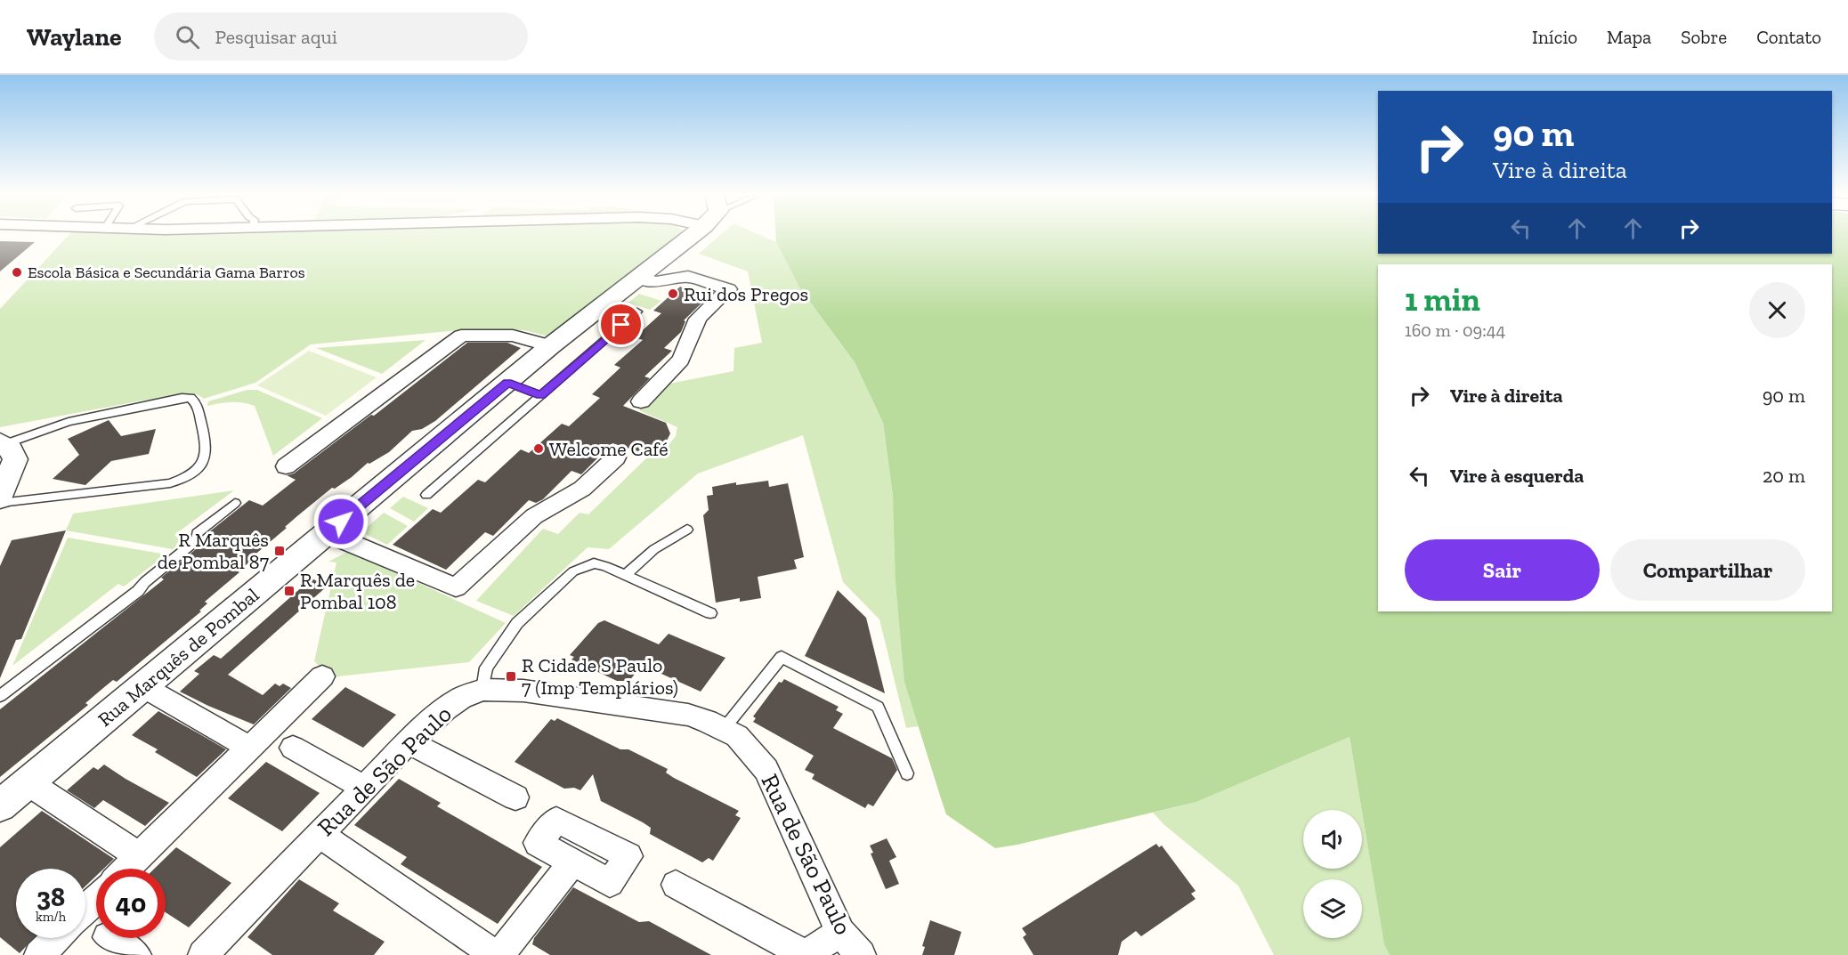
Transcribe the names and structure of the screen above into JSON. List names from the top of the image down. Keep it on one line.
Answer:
{"streets":{"street":["Rua Marquês de Pombal","Rua de São Paulo"]},"places":{"other":["Escola Básica e Secundária Gama Barros","Rui dos Pregos","Welcome Café"],"transit":["R Marquês de Pombal 87","R Marquês de Pombal 108","R Cidade S Paulo 7 (Imp Templários)"]},"page":{"header":"Waylane","search":"Pesquisar aqui","nav":["Início","Mapa","Sobre","Contato"],"turn":["90 m","Vire à direita"],"heading":["1 min","160 m · 09:44"],"list":[{"name":"Vire à direita","value":"90 m"},{"name":"Vire à esquerda","value":"20 m"}],"buttons":["Sair","Compartilhar"],"speed":"38 km/h","limit":"40"}}
